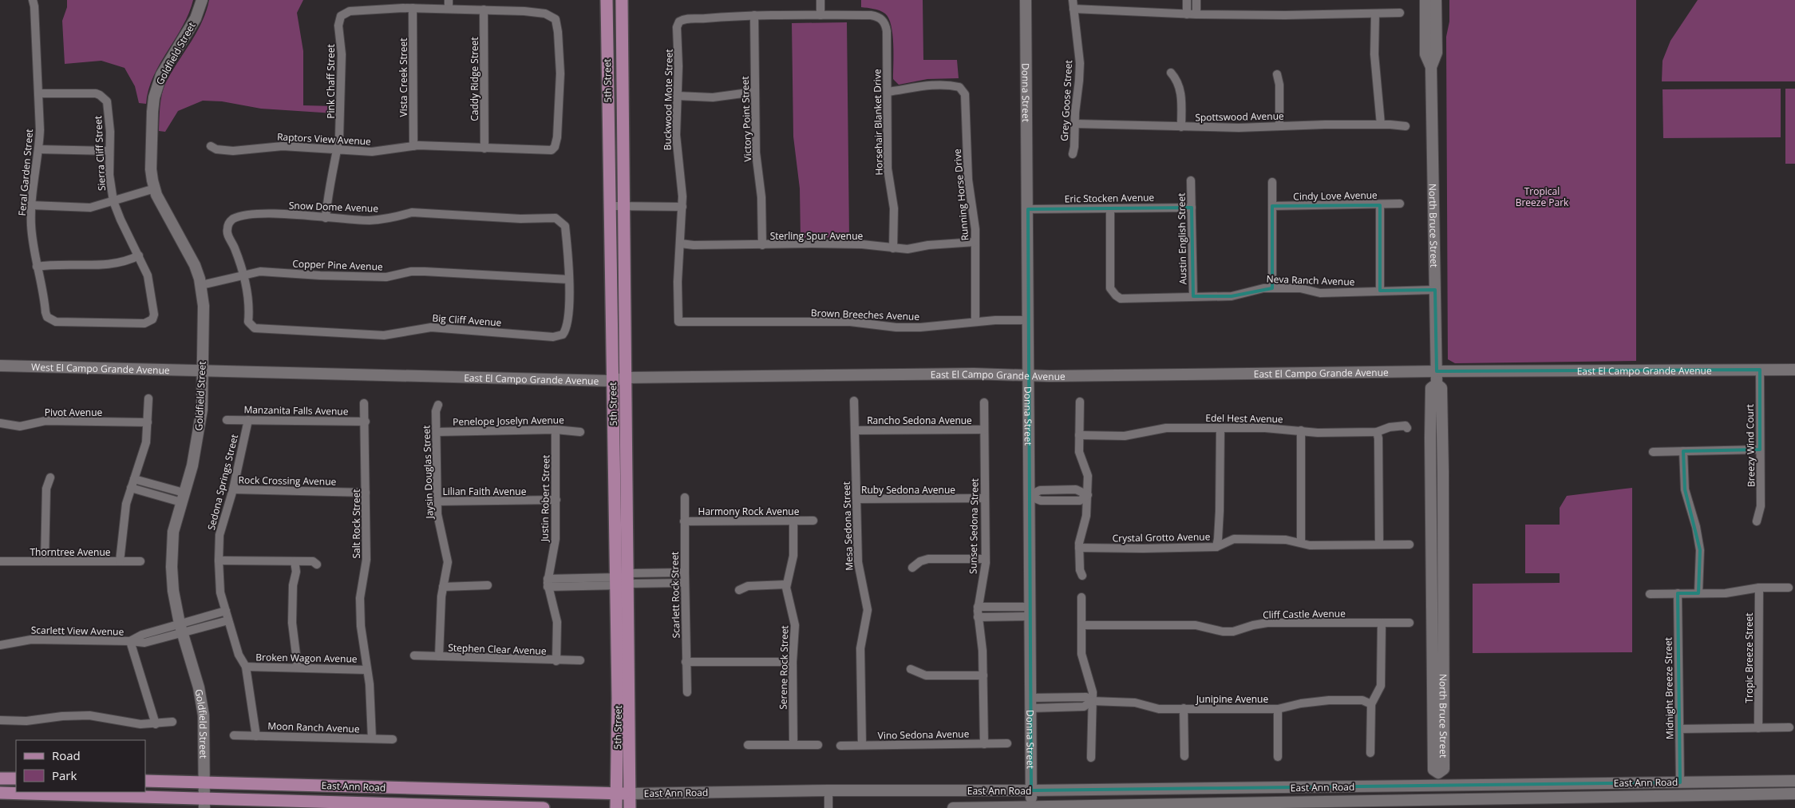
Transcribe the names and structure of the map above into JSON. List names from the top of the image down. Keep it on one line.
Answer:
{"streets":{"main road":["5th Street","East Ann Road"],"street":["Goldfield Street","Vista Creek Street","Caddy Ridge Street","Pink Chaff Street","Donna Street","Buckwood Mote Street","Grey Goose Street","Spottswood Avenue","Victory Point Street","Horsehair Blanket Drive","Raptors View Avenue","Sierra Cliff Street","Feral Garden Street","Running Horse Drive","Cindy Love Avenue","Eric Stocken Avenue","Snow Dome Avenue","North Bruce Street","Sterling Spur Avenue","Austin English Street","Copper Pine Avenue","Neva Ranch Avenue","Brown Breeches Avenue","Big Cliff Avenue","West El Campo Grande Avenue","East El Campo Grande Avenue","Manzanita Falls Avenue","Pivot Avenue","Edel Hest Avenue","Rancho Sedona Avenue","Penelope Joselyn Avenue","Breezy Wind Court","Jaysin Douglas Street","Rock Crossing Avenue","Sedona Springs Street","Ruby Sedona Avenue","Lilian Faith Avenue","Justin Robert Street","Harmony Rock Avenue","Salt Rock Street","Mesa Sedona Street","Sunset Sedona Street","Crystal Grotto Avenue","Thorntree Avenue","Scarlett Rock Street","Cliff Castle Avenue","Scarlett View Avenue","Stephen Clear Avenue","Broken Wagon Avenue","Tropic Breeze Street","Serene Rock Street","Midnight Breeze Street","Junipine Avenue","Moon Ranch Avenue","Vino Sedona Avenue"]},"crossings":[["Goldfield Street","Copper Pine Avenue"],["Goldfield Street","West El Campo Grande Avenue"],["Goldfield Street","East El Campo Grande Avenue"],["Goldfield Street","Scarlett View Avenue"],["Goldfield Street","East Ann Road"],["Vista Creek Street","Pink Chaff Street"],["Vista Creek Street","Raptors View Avenue"],["Caddy Ridge Street","Raptors View Avenue"],["5th Street","East El Campo Grande Avenue"],["5th Street","East Ann Road"],["Pink Chaff Street","Raptors View Avenue"],["Pink Chaff Street","Snow Dome Avenue"],["Donna Street","Eric Stocken Avenue"],["Donna Street","Brown Breeches Avenue"],["Donna Street","East El Campo Grande Avenue"],["Donna Street","Junipine Avenue"],["Donna Street","East Ann Road"],["Buckwood Mote Street","Victory Point Street"],["Buckwood Mote Street","Sterling Spur Avenue"],["Buckwood Mote Street","Brown Breeches Avenue"],["Grey Goose Street","Spottswood Avenue"],["Victory Point Street","Sterling Spur Avenue"],["Horsehair Blanket Drive","Running Horse Drive"],["Horsehair Blanket Drive","Sterling Spur Avenue"],["Sierra Cliff Street","Feral Garden Street"],["Running Horse Drive","Sterling Spur Avenue"],["Running Horse Drive","Brown Breeches Avenue"],["Eric Stocken Avenue","Austin English Street"],["Eric Stocken Avenue","Neva Ranch Avenue"],["Snow Dome Avenue","Copper Pine Avenue"],["Snow Dome Avenue","Big Cliff Avenue"],["North Bruce Street","Neva Ranch Avenue"],["North Bruce Street","East El Campo Grande Avenue"],["Austin English Street","Neva Ranch Avenue"],["Copper Pine Avenue","Big Cliff Avenue"],["West El Campo Grande Avenue","East El Campo Grande Avenue"],["East El Campo Grande Avenue","Breezy Wind Court"],["Manzanita Falls Avenue","Sedona Springs Street"],["Manzanita Falls Avenue","Salt Rock Street"],["Rancho Sedona Avenue","Mesa Sedona Street"],["Rancho Sedona Avenue","Sunset Sedona Street"],["Penelope Joselyn Avenue","Jaysin Douglas Street"],["Penelope Joselyn Avenue","Justin Robert Street"],["Jaysin Douglas Street","Lilian Faith Avenue"],["Jaysin Douglas Street","Stephen Clear Avenue"],["Rock Crossing Avenue","Sedona Springs Street"],["Rock Crossing Avenue","Salt Rock Street"],["Sedona Springs Street","Broken Wagon Avenue"],["Sedona Springs Street","Moon Ranch Avenue"],["Ruby Sedona Avenue","Mesa Sedona Street"],["Ruby Sedona Avenue","Sunset Sedona Street"],["Lilian Faith Avenue","Justin Robert Street"],["Justin Robert Street","Stephen Clear Avenue"],["Harmony Rock Avenue","Scarlett Rock Street"],["Harmony Rock Avenue","Serene Rock Street"],["Salt Rock Street","Broken Wagon Avenue"],["Salt Rock Street","Moon Ranch Avenue"],["Mesa Sedona Street","Vino Sedona Avenue"],["Sunset Sedona Street","Vino Sedona Avenue"],["Midnight Breeze Street","East Ann Road"]],"parks":["Tropical Breeze Park"],"legend":["Road","Park"]}
